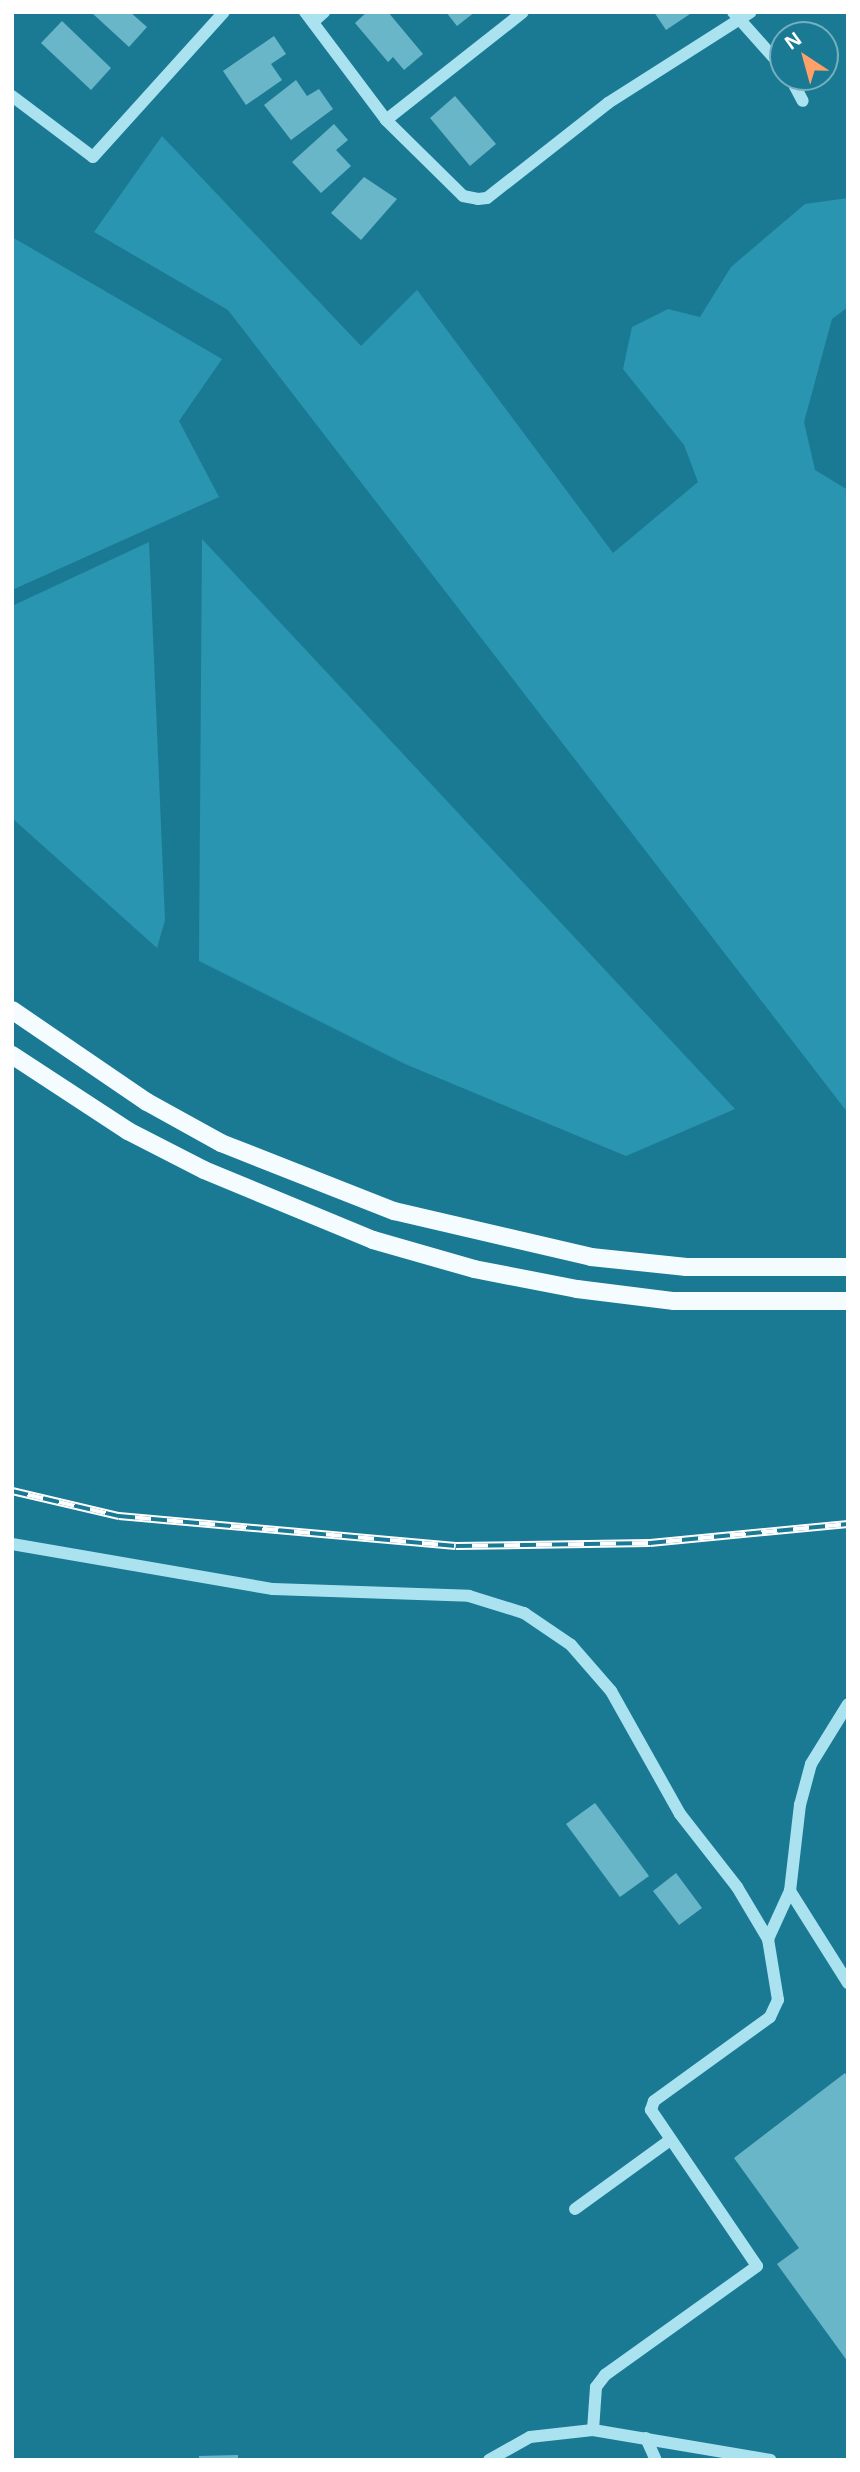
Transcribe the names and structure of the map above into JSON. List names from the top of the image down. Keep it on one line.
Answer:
{"north":"top left"}
